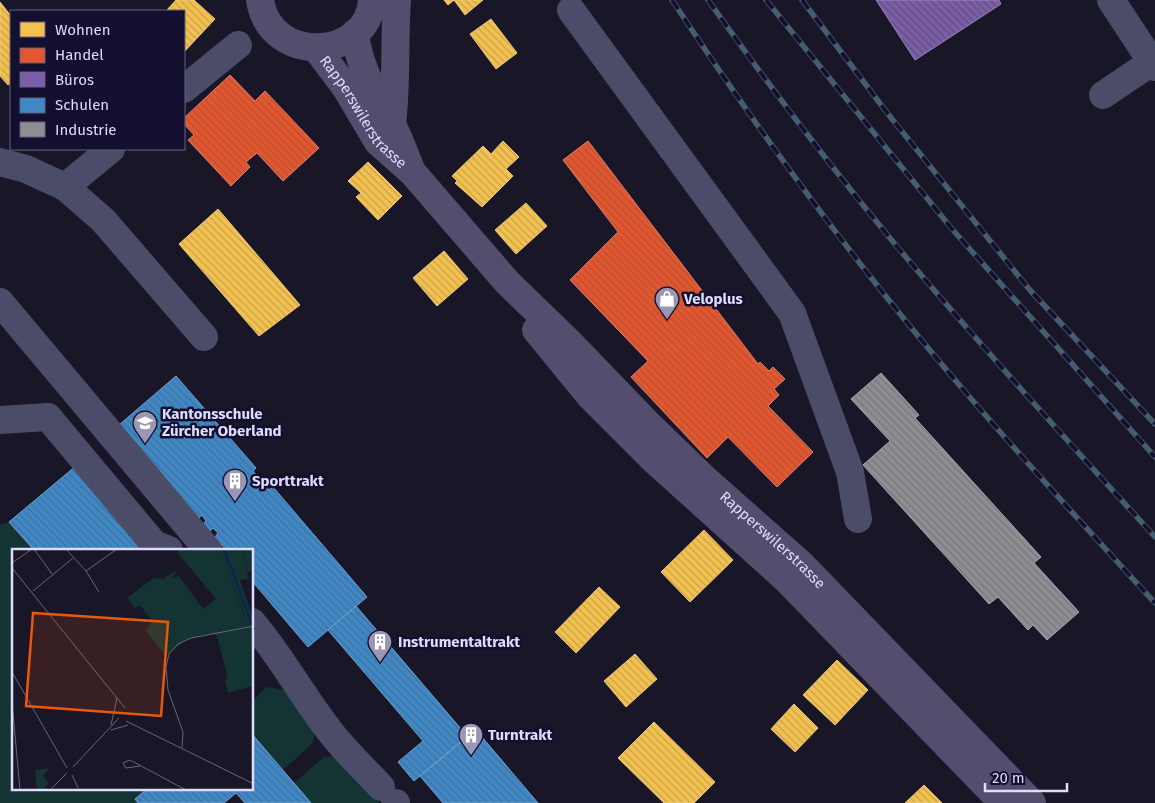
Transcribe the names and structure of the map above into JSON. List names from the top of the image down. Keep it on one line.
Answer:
{"streets":{"main road":["Rapperswilerstrasse"]},"places":{"shop":["Veloplus"],"school or university":["Kantonsschule Zürcher Oberland"],"building":["Sporttrakt","Instrumentaltrakt","Turntrakt"]},"legend":["Wohnen","Handel","Büros","Schulen","Industrie"],"scale_bar":"20 m"}
